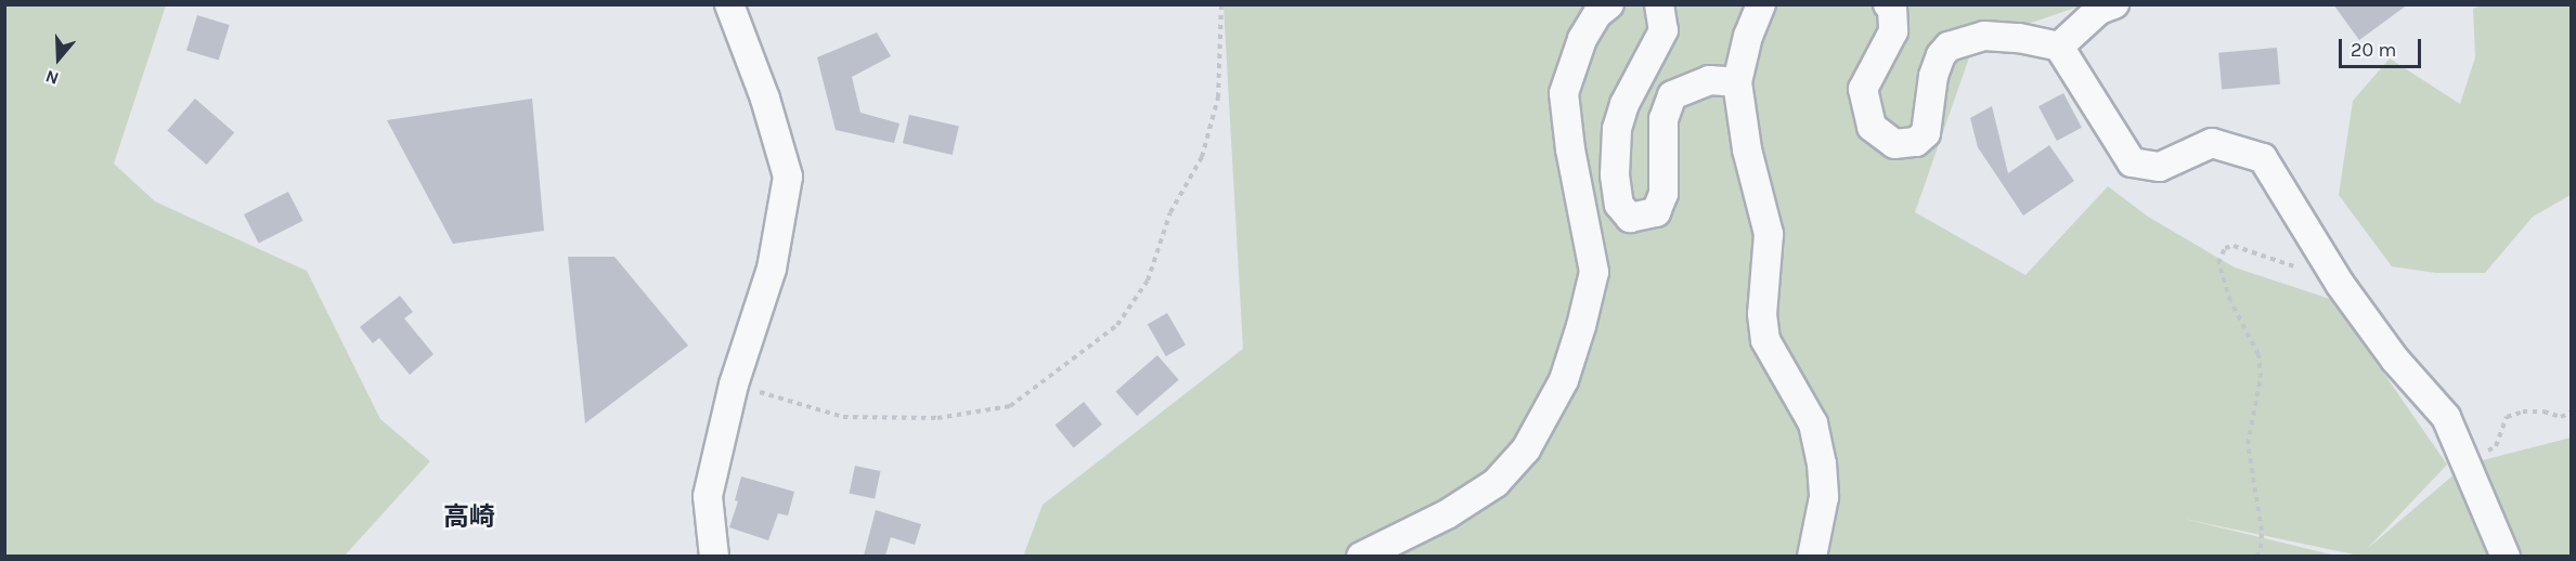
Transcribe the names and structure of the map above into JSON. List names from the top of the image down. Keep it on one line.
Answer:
{"districts":["高崎"],"scale_bar":"20 m","north":"bottom"}
